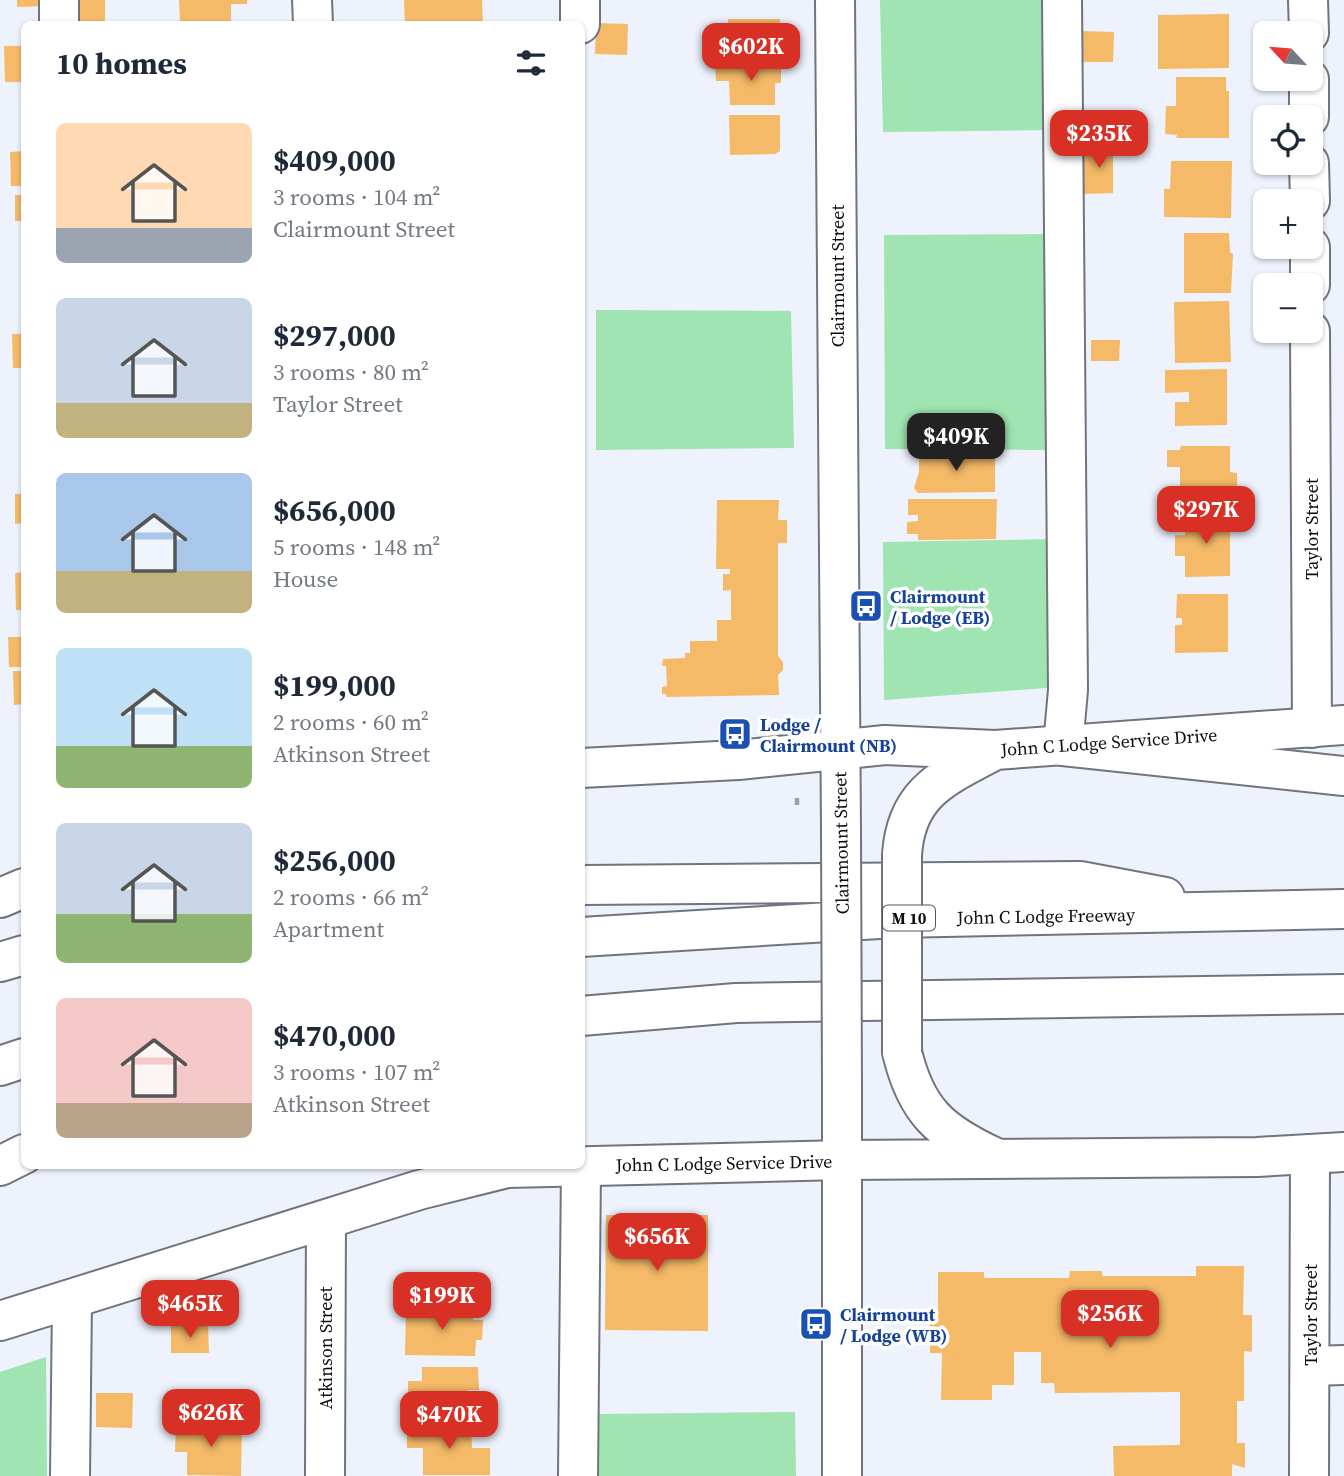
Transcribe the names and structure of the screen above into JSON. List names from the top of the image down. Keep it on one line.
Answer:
{"streets":{"main road":["Clairmount Street","Taylor Street","John C Lodge Service Drive","John C Lodge Freeway","M 10","Atkinson Street"]},"crossings":[["Clairmount Street","John C Lodge Service Drive"],["Taylor Street","John C Lodge Service Drive"],["John C Lodge Service Drive","Atkinson Street"]],"places":{"bus stop":["Clairmount / Lodge (EB)","Lodge / Clairmount (NB)","Clairmount / Lodge (WB)"]},"north":"top left","page":{"map_buttons":["+","−"],"heading":"10 homes","price":["$602K","$235K","$409K","$297K","$656K","$199K","$465K","$256K","$626K","$470K"],"list":[{"name":"$409,000","note":"3 rooms · 104 m² · Clairmount Street"},{"name":"$297,000","note":"3 rooms · 80 m² · Taylor Street"},{"name":"$656,000","note":"5 rooms · 148 m² · House"},{"name":"$199,000","note":"2 rooms · 60 m² · Atkinson Street"},{"name":"$256,000","note":"2 rooms · 66 m² · Apartment"},{"name":"$470,000","note":"3 rooms · 107 m² · Atkinson Street"}]}}
